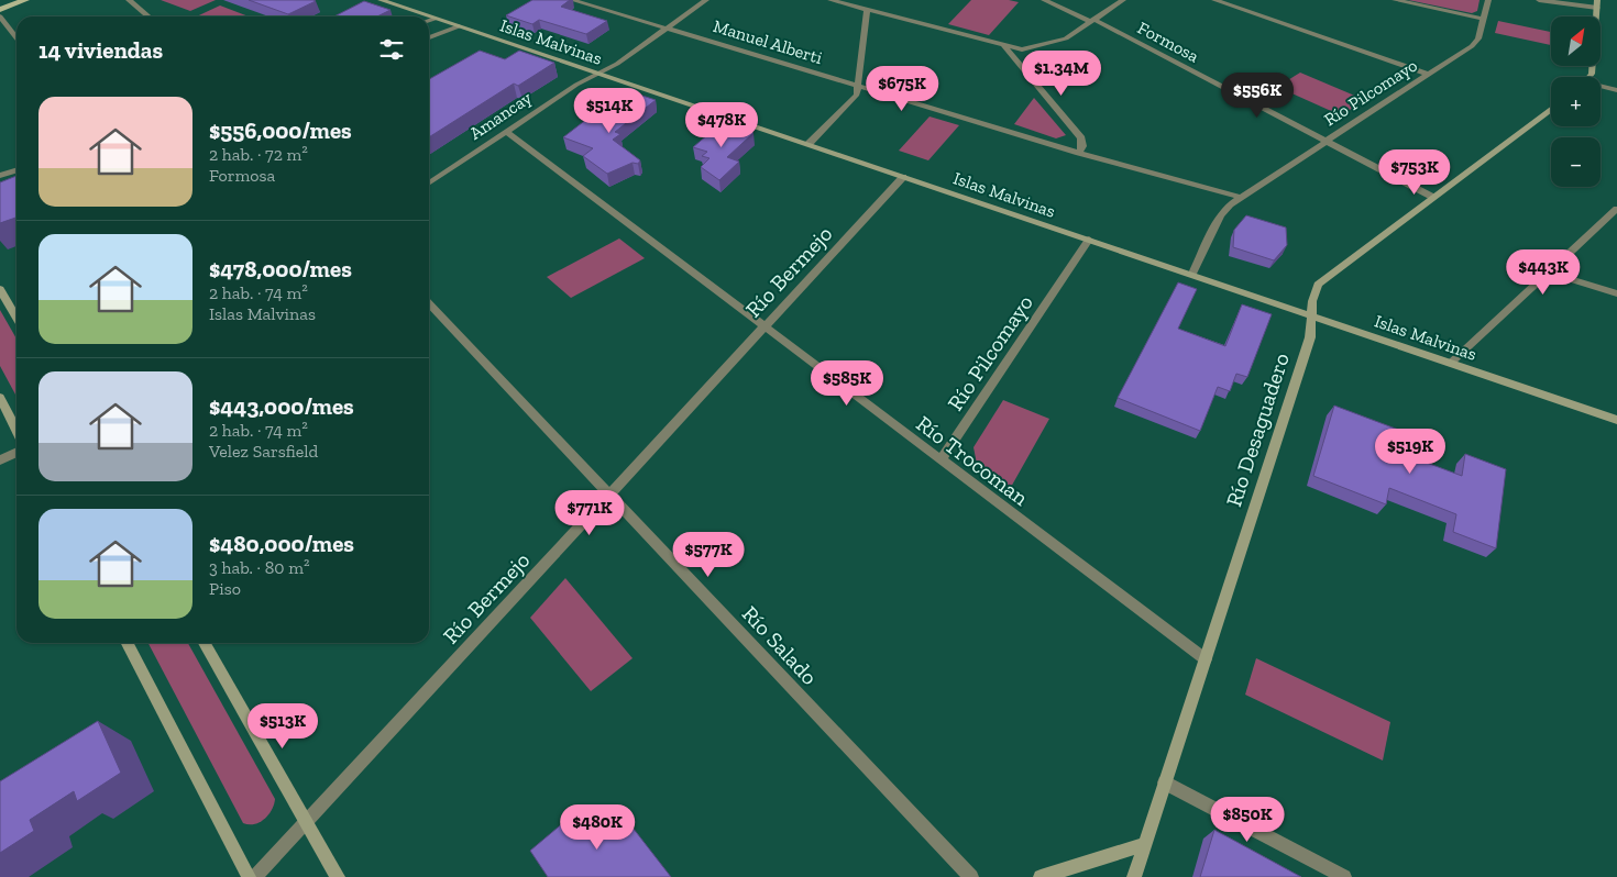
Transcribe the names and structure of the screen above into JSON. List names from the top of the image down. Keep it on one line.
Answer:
{"streets":{"main road":["Islas Malvinas","Río Desaguadero"],"street":["Manuel Alberti","Formosa","Río Pilcomayo","Amancay","Río Bermejo","Río Trocoman","Río Salado"]},"crossings":[["Islas Malvinas","Río Pilcomayo"],["Islas Malvinas","Amancay"],["Islas Malvinas","Río Bermejo"],["Islas Malvinas","Río Desaguadero"],["Manuel Alberti","Río Pilcomayo"],["Manuel Alberti","Amancay"],["Formosa","Río Pilcomayo"],["Formosa","Río Desaguadero"],["Río Pilcomayo","Río Trocoman"],["Amancay","Río Trocoman"],["Río Bermejo","Río Trocoman"],["Río Bermejo","Río Salado"],["Río Desaguadero","Río Trocoman"]],"north":"top right","page":{"map_buttons":["+","−"],"heading":"14 viviendas","price":["$1.34M","$675K","$556K","$514K","$478K","$753K","$443K","$585K","$519K","$771K","$577K","$513K","$850K","$480K"],"list":[{"name":"$556,000/mes","note":"2 hab. · 72 m² · Formosa"},{"name":"$478,000/mes","note":"2 hab. · 74 m² · Islas Malvinas"},{"name":"$443,000/mes","note":"2 hab. · 74 m² · Velez Sarsfield"},{"name":"$480,000/mes","note":"3 hab. · 80 m² · Piso"}]}}
